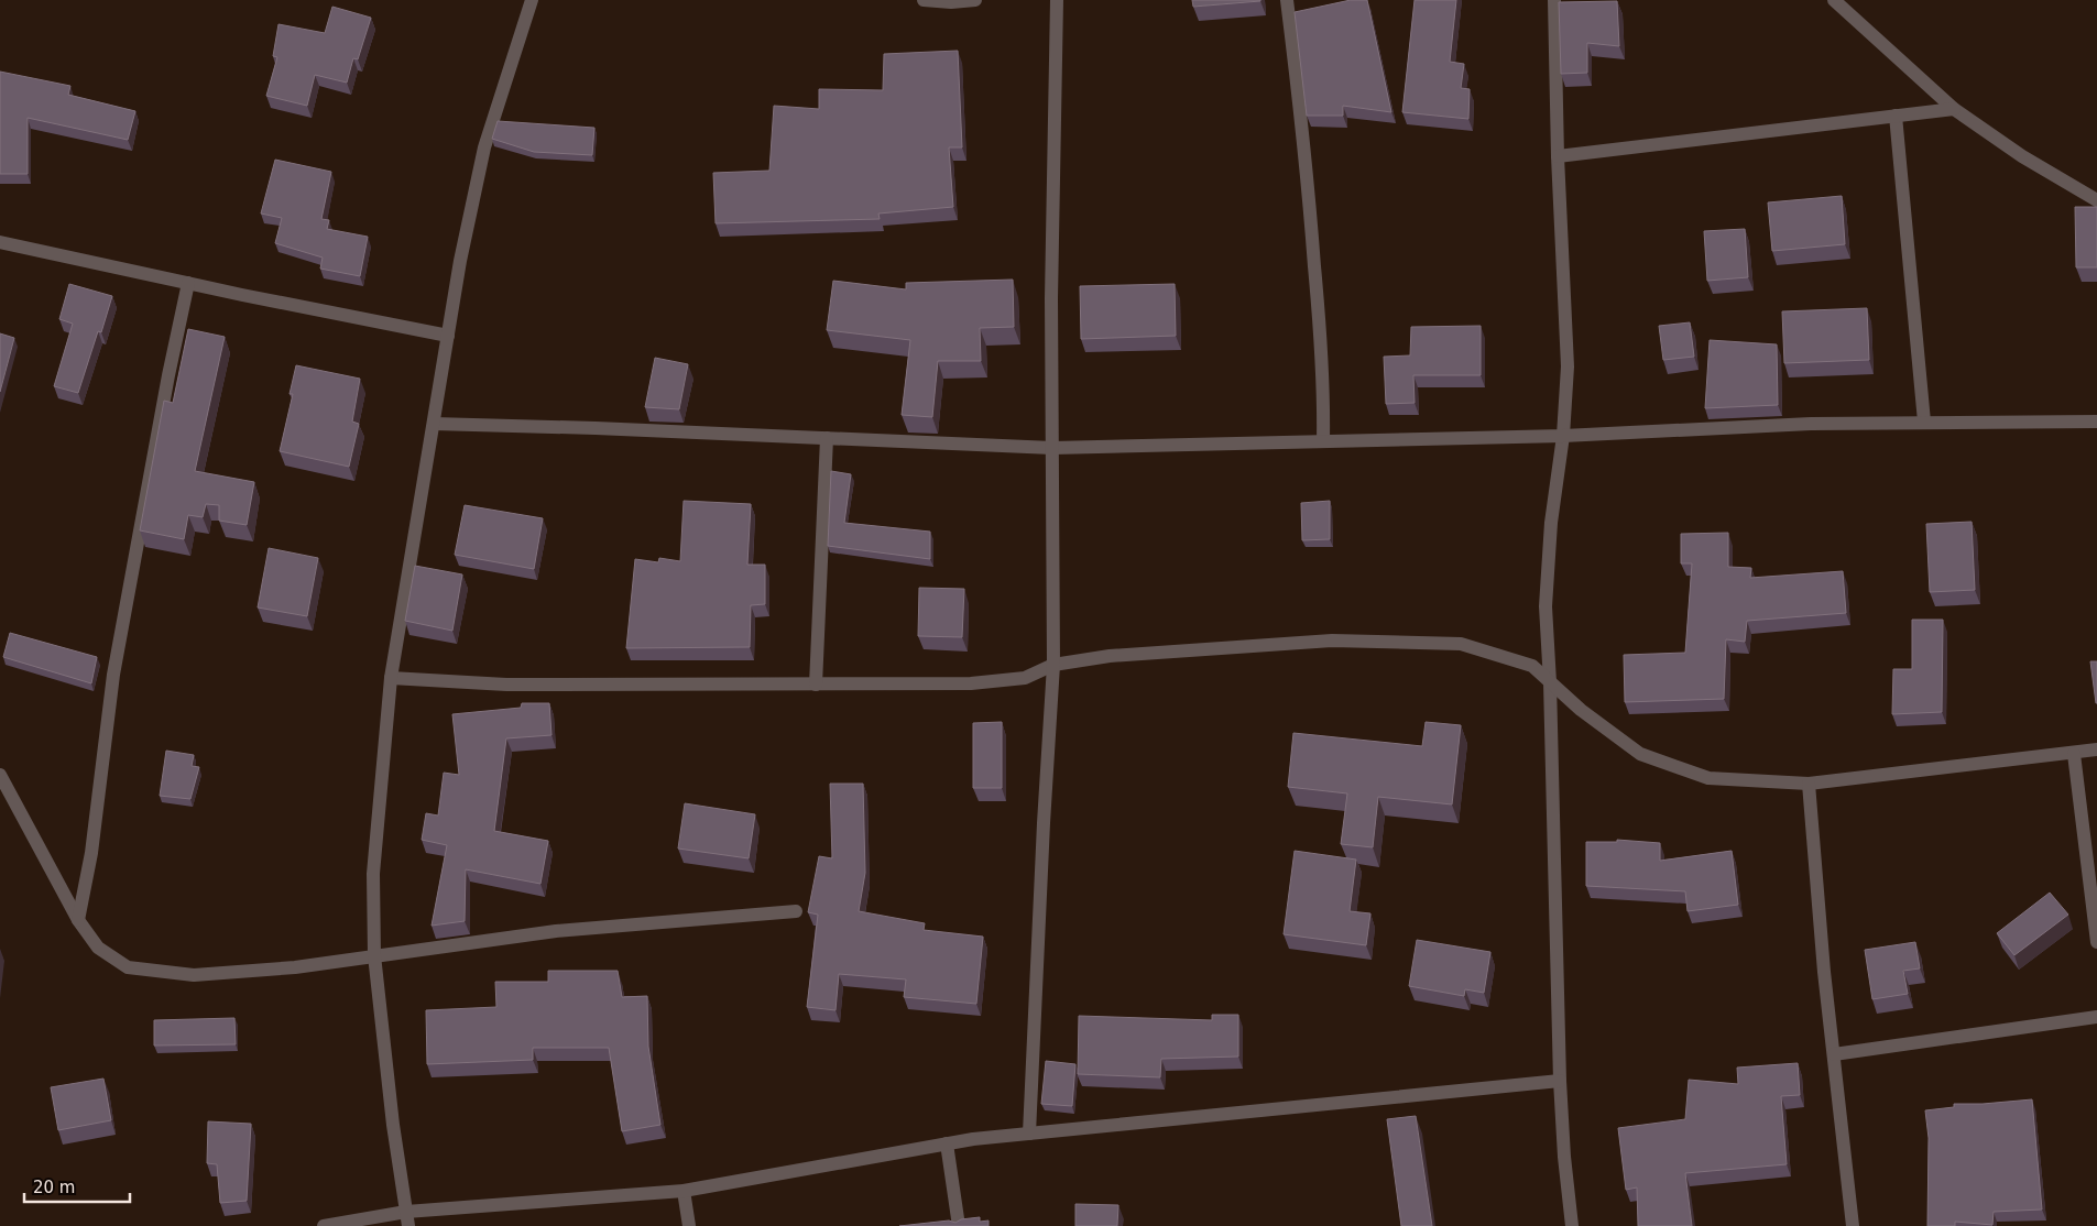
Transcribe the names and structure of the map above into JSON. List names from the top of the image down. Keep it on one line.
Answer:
{"scale_bar":"20 m"}
